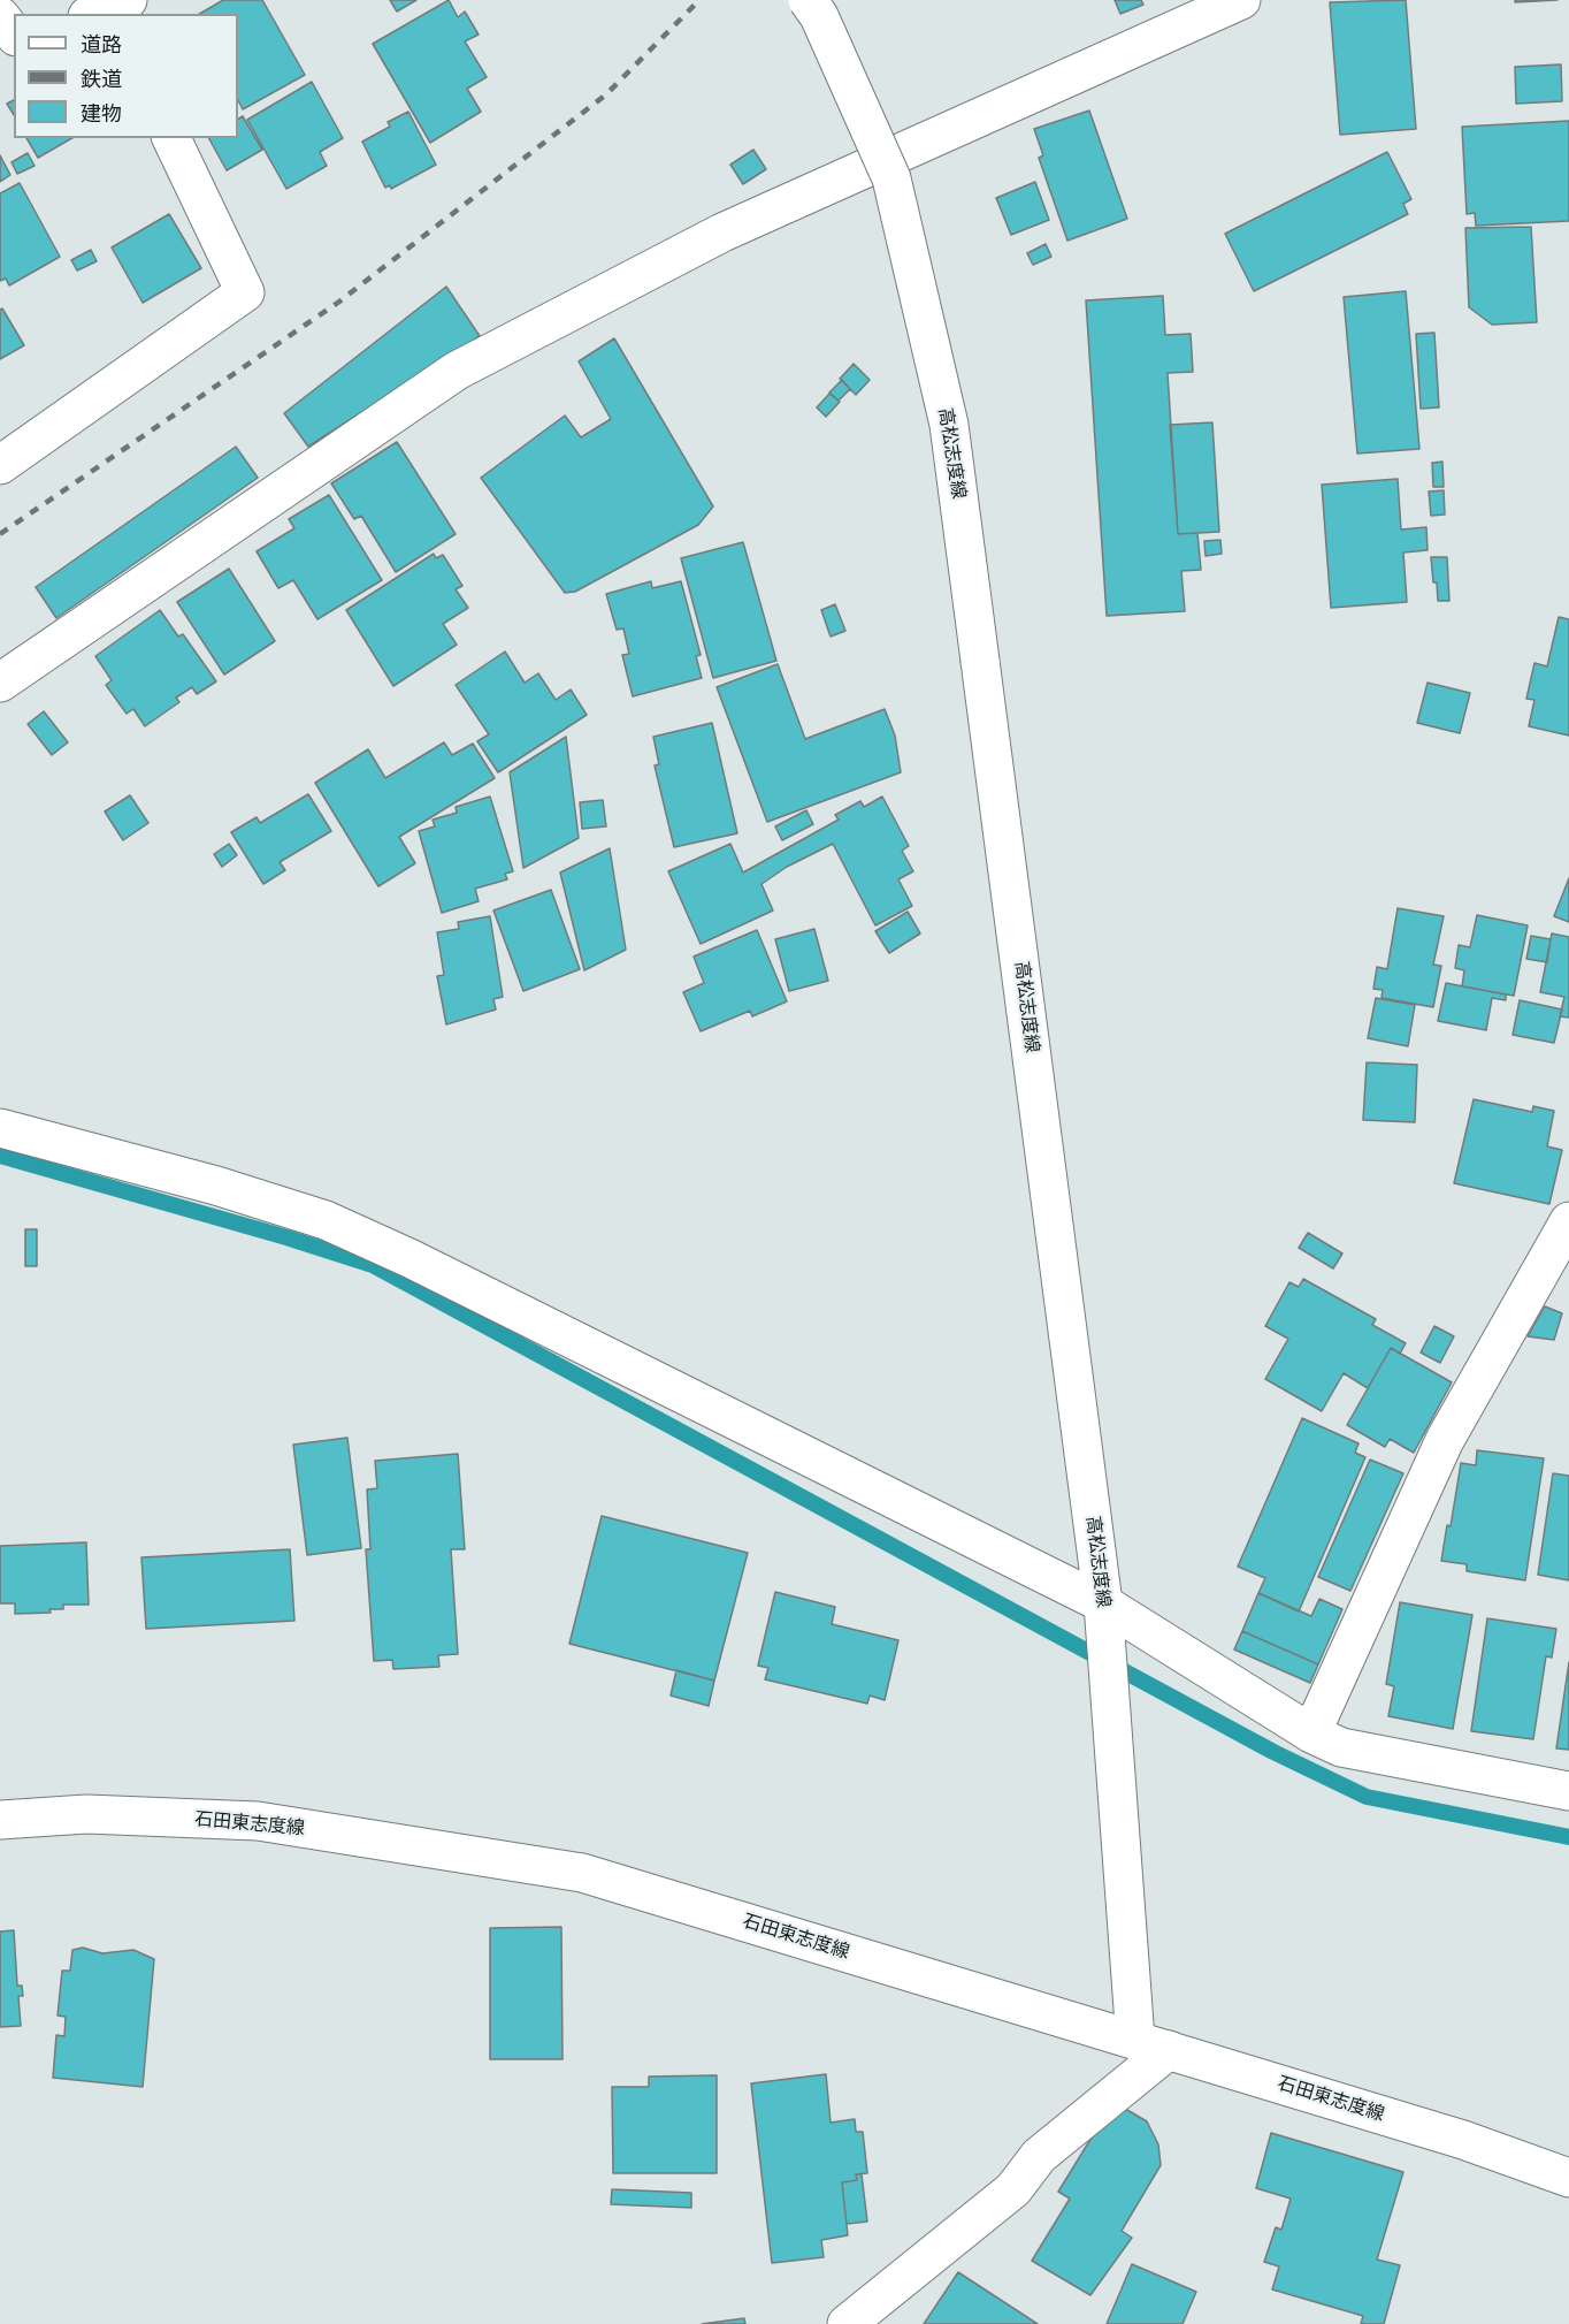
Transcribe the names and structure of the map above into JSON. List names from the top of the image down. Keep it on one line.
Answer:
{"streets":{"street":["高松志度線","石田東志度線"]},"crossings":[["高松志度線","石田東志度線"]],"legend":["道路","鉄道","建物"]}
